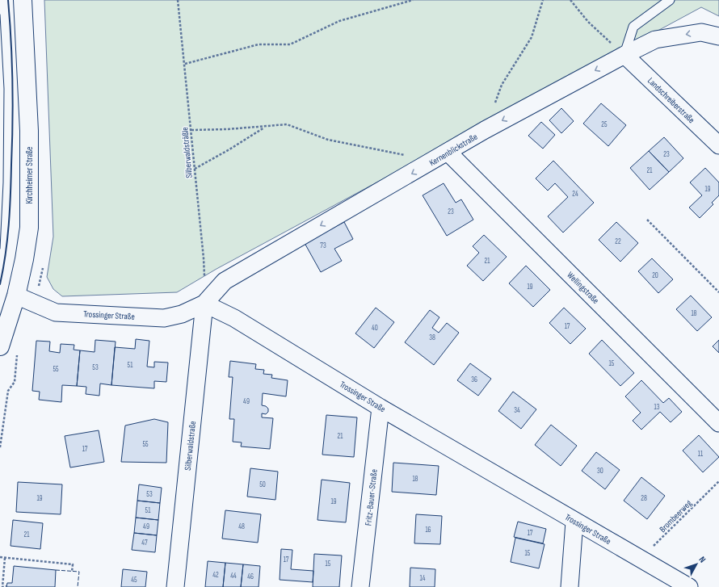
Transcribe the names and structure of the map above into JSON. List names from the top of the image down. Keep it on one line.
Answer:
{"streets":{"main road":["Kirchheimer Straße"],"street":["Landschreiberstraße","Kernenblickstraße","Wellingstraße","Trossinger Straße","Silberwaldstraße","Fritz-Bauer-Straße"],"path":["Silberwaldsträßle","Brombeerweg"]},"crossings":[["Landschreiberstraße","Kernenblickstraße"],["Kernenblickstraße","Silberwaldsträßle"],["Kernenblickstraße","Wellingstraße"],["Kernenblickstraße","Trossinger Straße"],["Kernenblickstraße","Silberwaldstraße"],["Silberwaldsträßle","Trossinger Straße"],["Silberwaldsträßle","Silberwaldstraße"],["Kirchheimer Straße","Trossinger Straße"],["Trossinger Straße","Silberwaldstraße"],["Trossinger Straße","Fritz-Bauer-Straße"],["Trossinger Straße","Brombeerweg"]],"one_way":["Kernenblickstraße"],"house_numbers":["25","23","21","19","24","23","22","73","21","20","19","18","17","40","38","15","51","53","55","36","49","13","34","21","55","17","11","30","18","50","53","19","28","19","51","49","48","16","17","21","47","15","17","15","42","44","46","14","45"],"north":"top right"}
